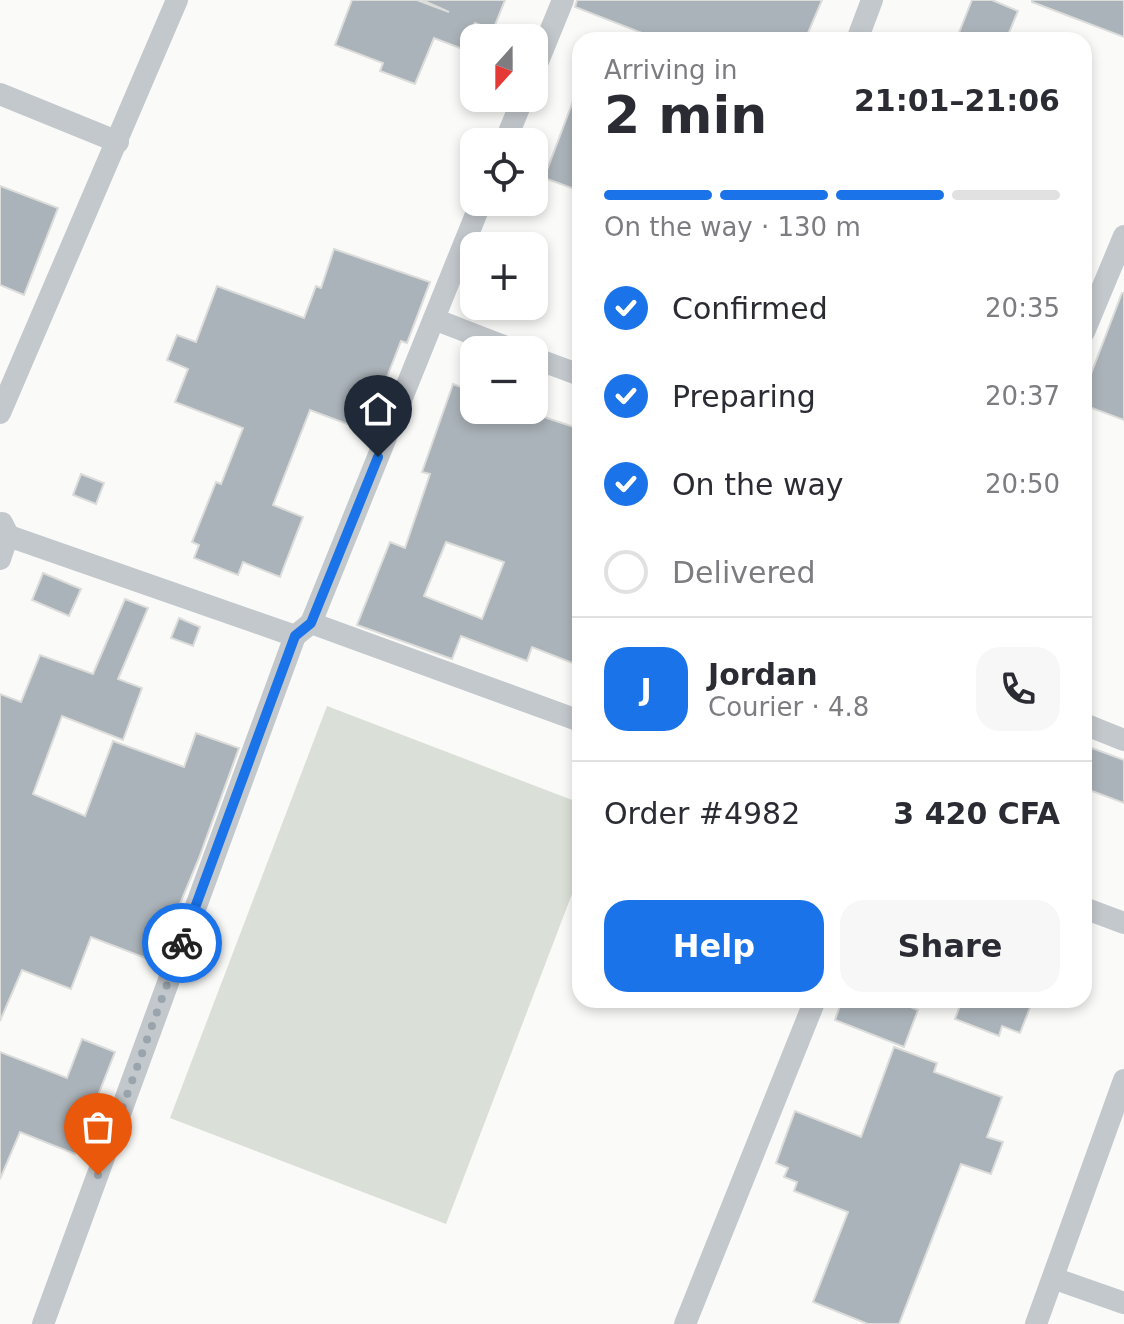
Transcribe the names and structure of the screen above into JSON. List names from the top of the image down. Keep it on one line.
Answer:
{"north":"bottom","page":{"map_buttons":["+","−"],"heading":["2 min","Arriving in","21:01–21:06"],"panel":["Jordan","Courier · 4.8","Order #4982","3 420 CFA"],"bar":"On the way · 130 m","list":[["Confirmed","20:35"],["Preparing","20:37"],["On the way","20:50"],"Delivered"],"round":"J","buttons":["Help","Share"]}}
